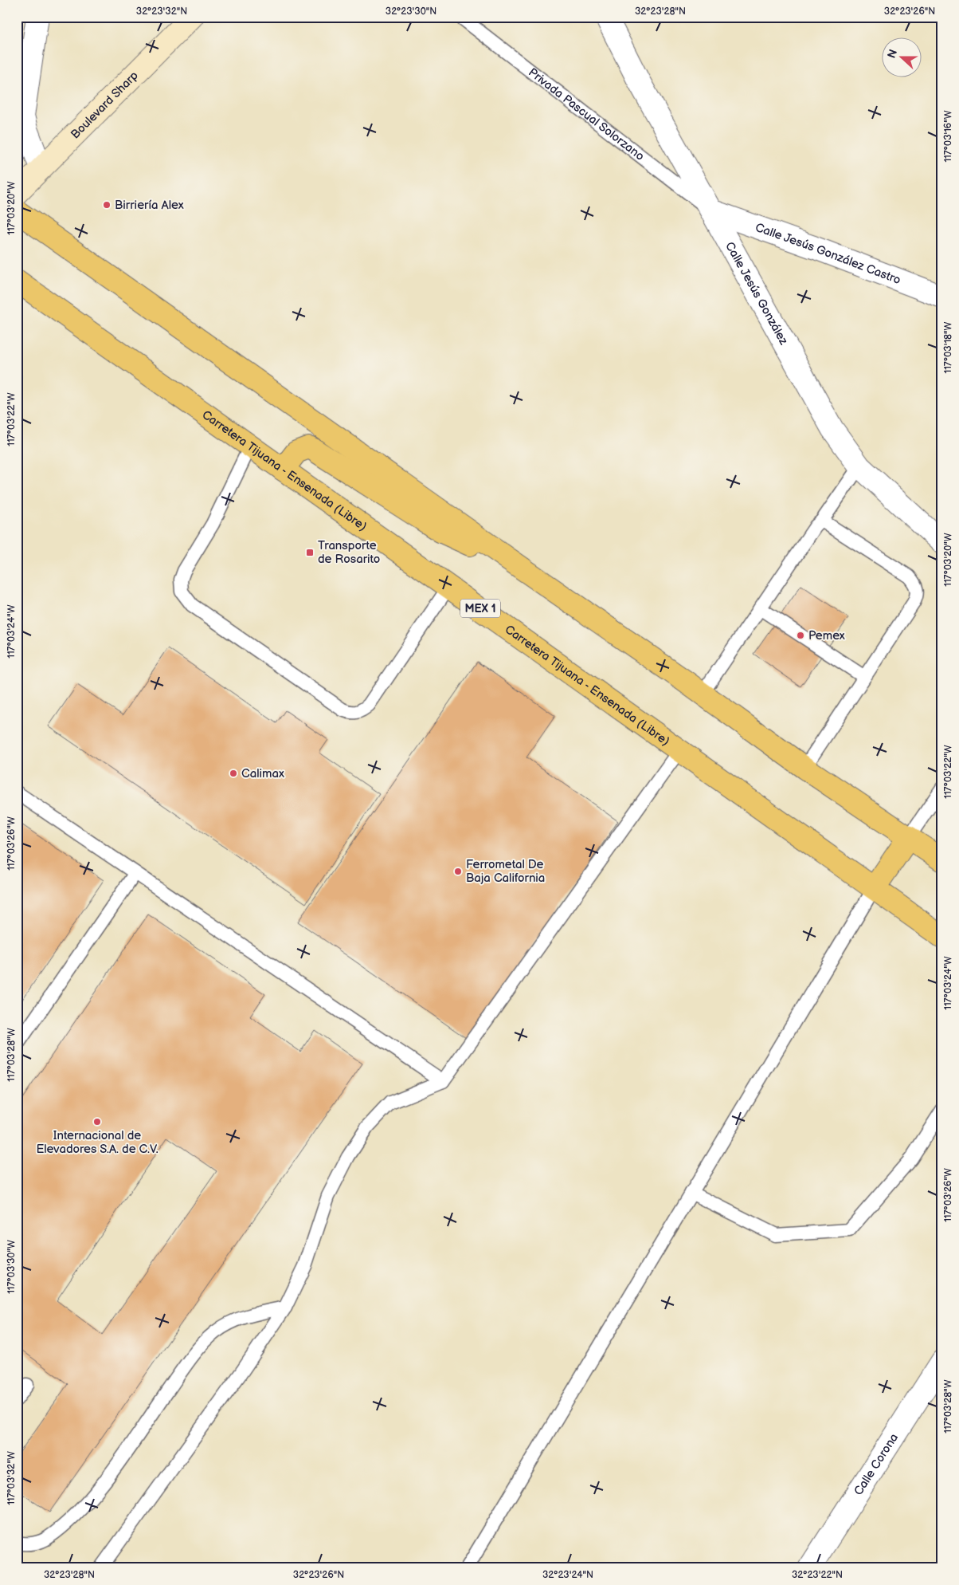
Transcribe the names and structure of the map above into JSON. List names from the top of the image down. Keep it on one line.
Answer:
{"streets":{"highway":["Carretera Tijuana - Ensenada (Libre)","MEX 1"],"main road":["Boulevard Sharp"],"street":["Calle Jesús González Castro","Calle Jesús González","Calle Corona"],"lane":["Privada Pascual Solorzano"]},"crossings":[["Privada Pascual Solorzano","Calle Jesús González Castro"],["Privada Pascual Solorzano","Calle Jesús González"],["Calle Jesús González Castro","Calle Jesús González"]],"places":{"other":["Birriería Alex","Pemex","Calimax","Ferrometal De Baja California","Internacional de Elevadores S.A. de C.V."],"transit":["Transporte de Rosarito"]},"north":"left","coordinates":["32°23'32\"N","32°23'30\"N","32°23'28\"N","32°23'26\"N","117°03'16\"W","117°03'20\"W","117°03'18\"W","117°03'22\"W","117°03'24\"W","117°03'26\"W","117°03'28\"W","117°03'30\"W","117°03'32\"W","32°23'24\"N","32°23'22\"N"]}
